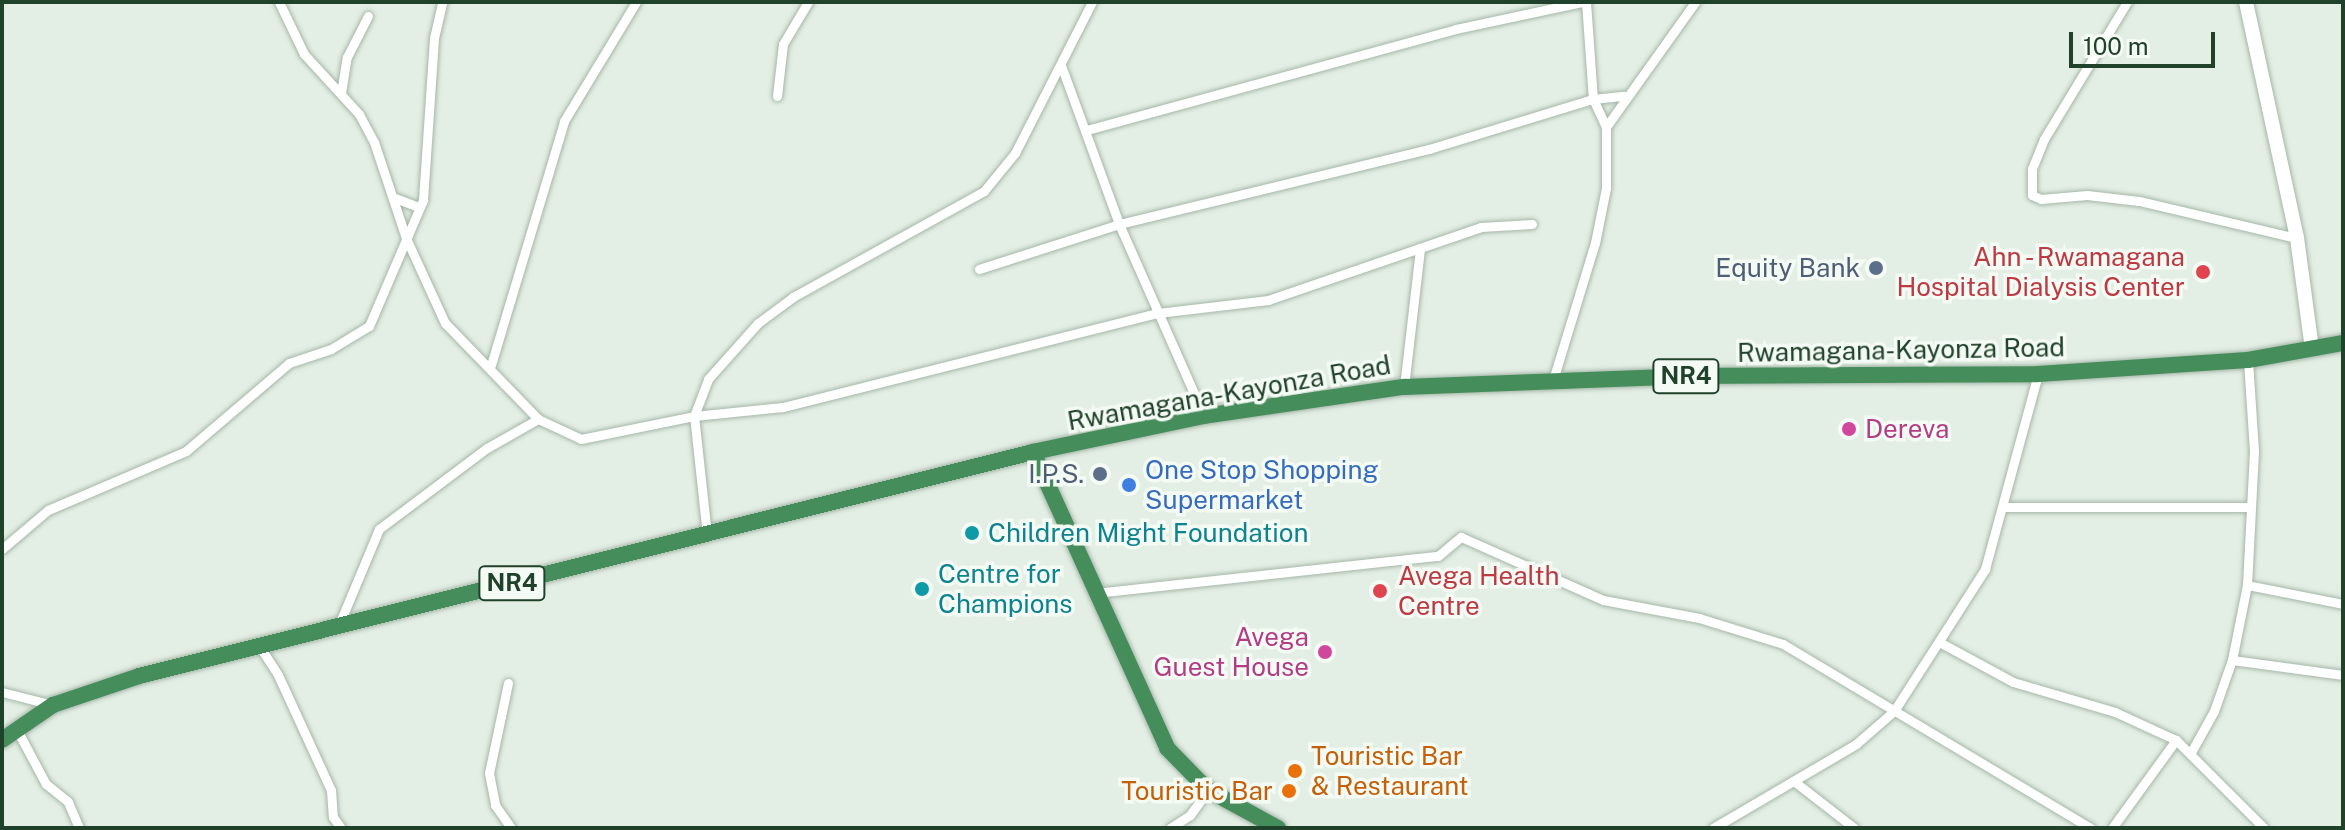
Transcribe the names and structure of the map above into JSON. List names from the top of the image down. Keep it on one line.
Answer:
{"streets":{"highway":["Rwamagana-Kayonza Road","NR4"]},"crossings":[["Rwamagana-Kayonza Road","NR4"]],"places":["Equity Bank","Ahn - Rwamagana Hospital Dialysis Center","Dereva","I.P.S.","One Stop Shopping Supermarket","Children Might Foundation","Centre for Champions","Avega Health Centre","Avega Guest House","Touristic Bar & Restaurant","Touristic Bar"],"scale_bar":"100 m"}
